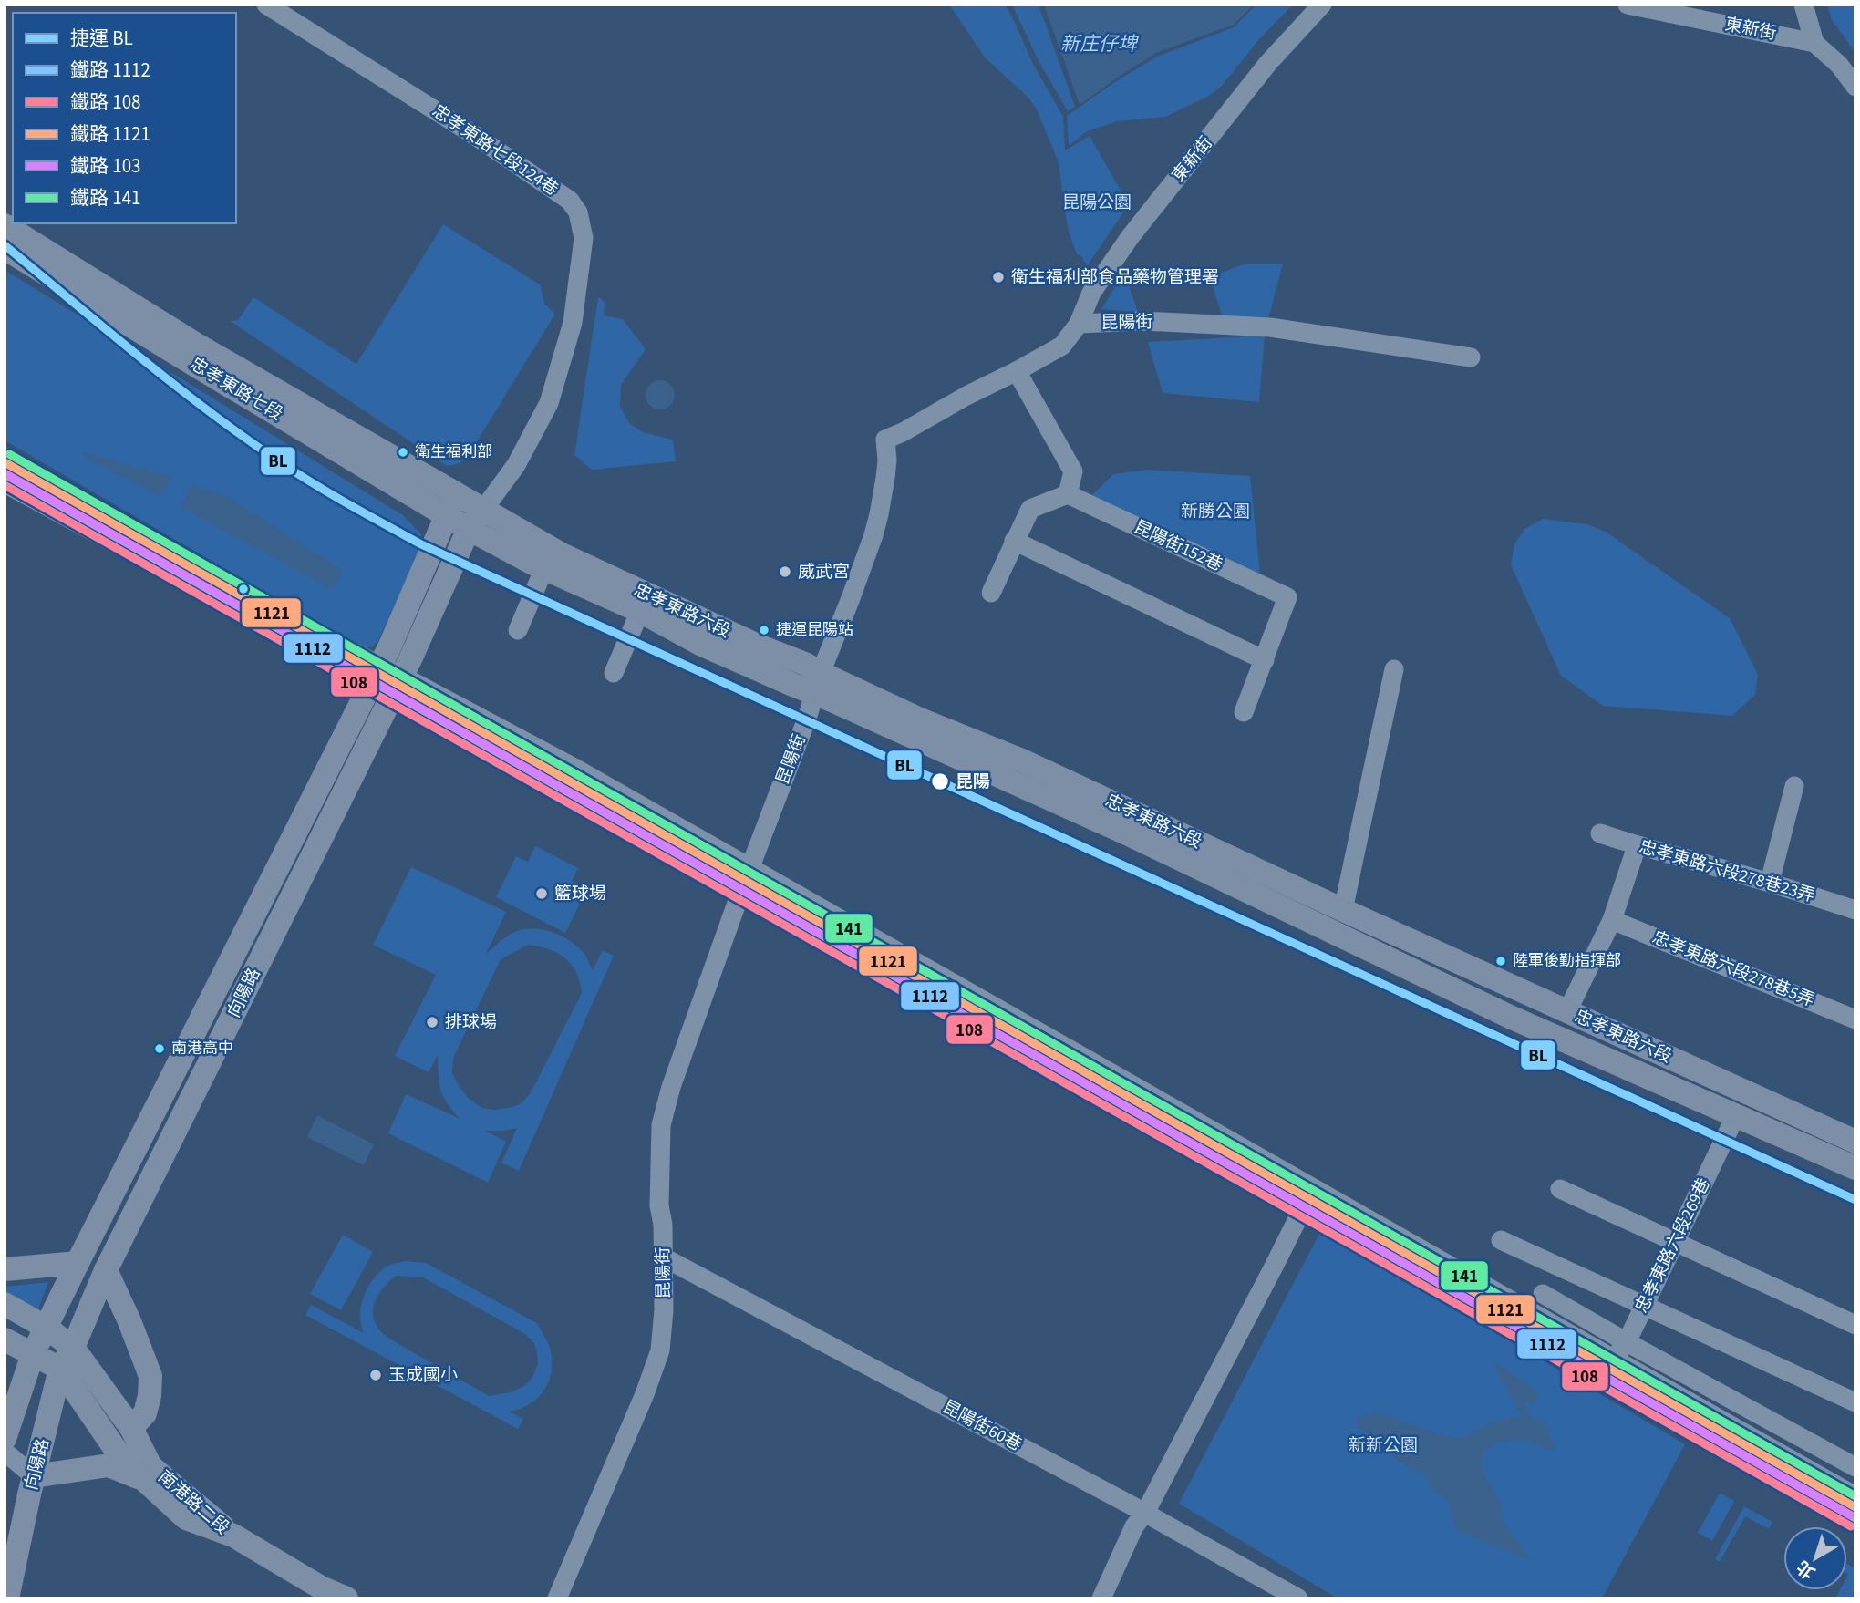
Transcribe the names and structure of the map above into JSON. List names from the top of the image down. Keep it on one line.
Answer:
{"streets":{"main road":["忠孝東路七段","忠孝東路六段","向陽路","南港路二段"],"street":["東新街","忠孝東路七段124巷","昆陽街","昆陽街152巷","忠孝東路六段278巷23弄","忠孝東路六段278巷5弄","忠孝東路六段269巷","昆陽街60巷"]},"crossings":[["東新街","昆陽街"],["忠孝東路七段124巷","忠孝東路七段"],["忠孝東路七段124巷","忠孝東路六段"],["忠孝東路七段124巷","向陽路"],["昆陽街","忠孝東路六段"],["昆陽街","昆陽街60巷"],["忠孝東路七段","忠孝東路六段"],["忠孝東路七段","向陽路"],["忠孝東路六段","向陽路"],["忠孝東路六段","忠孝東路六段269巷"],["向陽路","南港路二段"]],"water":["新庄仔埤"],"parks":["昆陽公園","新勝公園","新新公園"],"places":["衛生福利部食品藥物管理署","衛生福利部","威武宮","捷運昆陽站","昆陽","籃球場","陸軍後勤指揮部","排球場","南港高中","玉成國小"],"lines":["metro line BL","rail line 141","rail line 1121","rail line 103","rail line 1112","rail line 108"],"legend":["捷運 BL","鐵路 1112","鐵路 108","鐵路 1121","鐵路 103","鐵路 141"],"north":"bottom left"}
